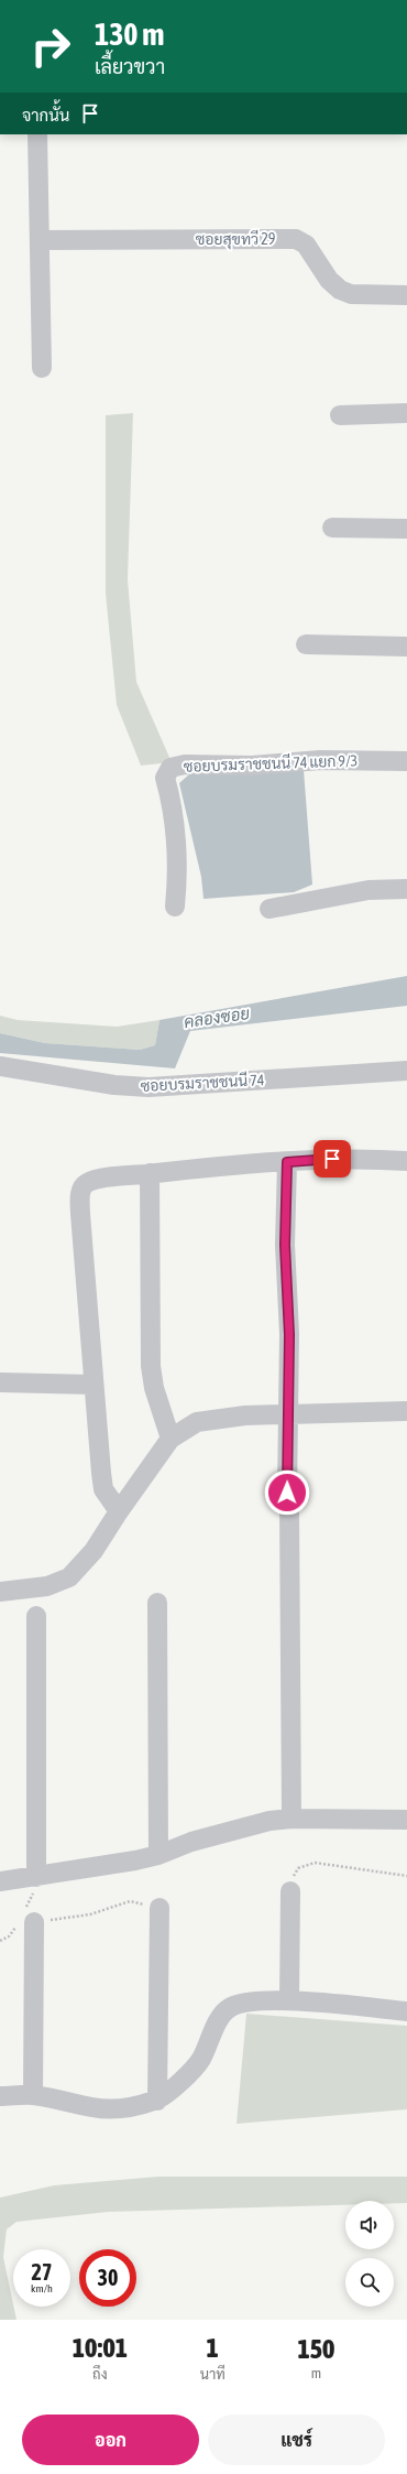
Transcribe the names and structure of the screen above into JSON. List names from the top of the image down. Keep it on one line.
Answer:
{"streets":{"street":["ซอยสุขทวี 29","ซอยบรมราชชนนี 74 แยก 9/3","ซอยบรมราชชนนี 74"]},"water":["คลองซอย"],"page":{"turn":["130 m","เลี้ยวขวา"],"then":"จากนั้น","speed":"27 km/h","limit":"30","eta":["10:01","ถึง","1","นาที","150","m"],"buttons":["ออก","แชร์"]}}
